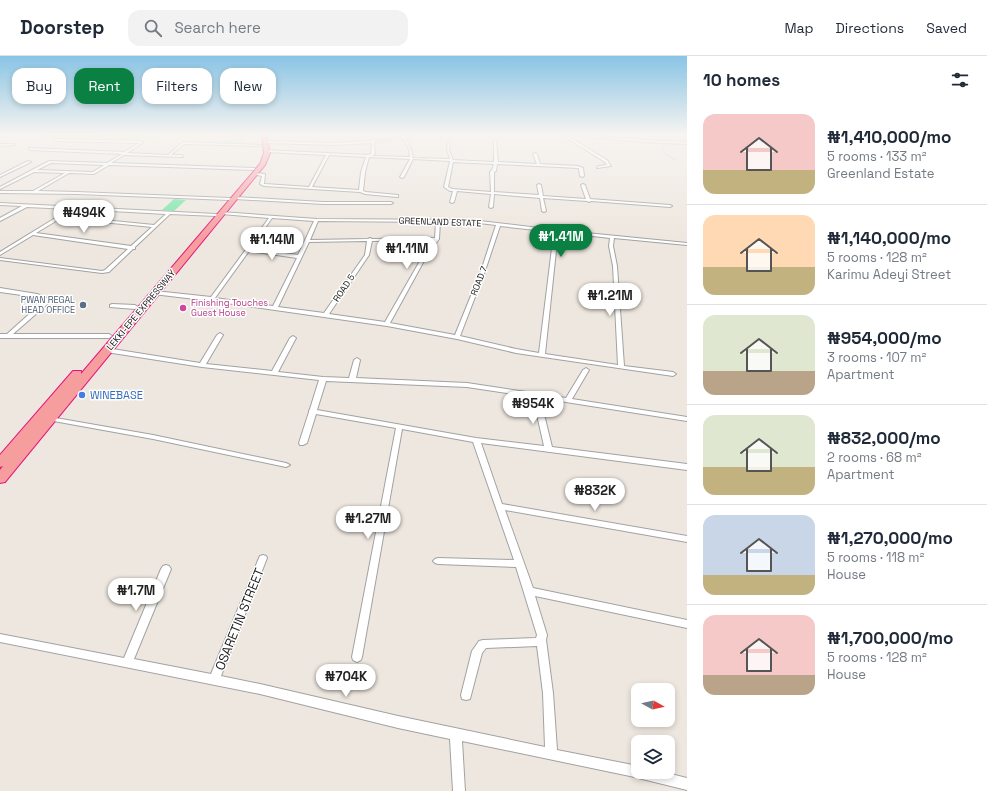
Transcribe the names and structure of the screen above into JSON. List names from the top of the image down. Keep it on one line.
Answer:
{"streets":{"highway":["LEKKI-EPE EXPRESSWAY"],"street":["GREENLAND ESTATE","ROAD 7","ROAD 5","OSARETIN STREET"]},"crossings":[["GREENLAND ESTATE","ROAD 7"],["GREENLAND ESTATE","LEKKI-EPE EXPRESSWAY"]],"places":["PWAN REGAL HEAD OFFICE","Finishing Touches Guest House","WINEBASE"],"north":"right","page":{"header":"Doorstep","search":"Search here","nav":["Map","Directions","Saved"],"heading":"10 homes","chip":["Buy","Rent","Filters","New"],"list":[{"name":"₦1,410,000/mo","note":"5 rooms · 133 m² · Greenland Estate"},{"name":"₦1,140,000/mo","note":"5 rooms · 128 m² · Karimu Adeyi Street"},{"name":"₦954,000/mo","note":"3 rooms · 107 m² · Apartment"},{"name":"₦832,000/mo","note":"2 rooms · 68 m² · Apartment"},{"name":"₦1,270,000/mo","note":"5 rooms · 118 m² · House"},{"name":"₦1,700,000/mo","note":"5 rooms · 128 m² · House"}],"price":["₦494K","₦1.41M","₦1.14M","₦1.11M","₦1.21M","₦954K","₦832K","₦1.27M","₦1.7M","₦704K"]}}
